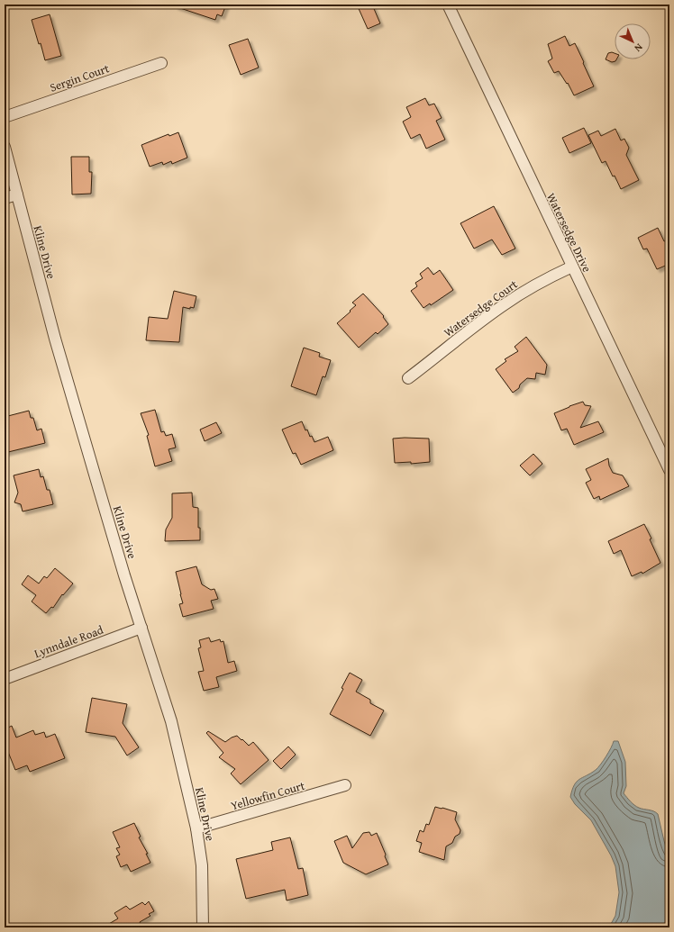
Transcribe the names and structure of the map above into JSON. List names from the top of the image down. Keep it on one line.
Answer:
{"streets":{"street":["Sergin Court","Watersedge Drive","Kline Drive","Watersedge Court","Lynndale Road","Yellowfin Court"]},"crossings":[["Watersedge Drive","Watersedge Court"],["Kline Drive","Lynndale Road"],["Kline Drive","Yellowfin Court"]],"north":"bottom right"}
